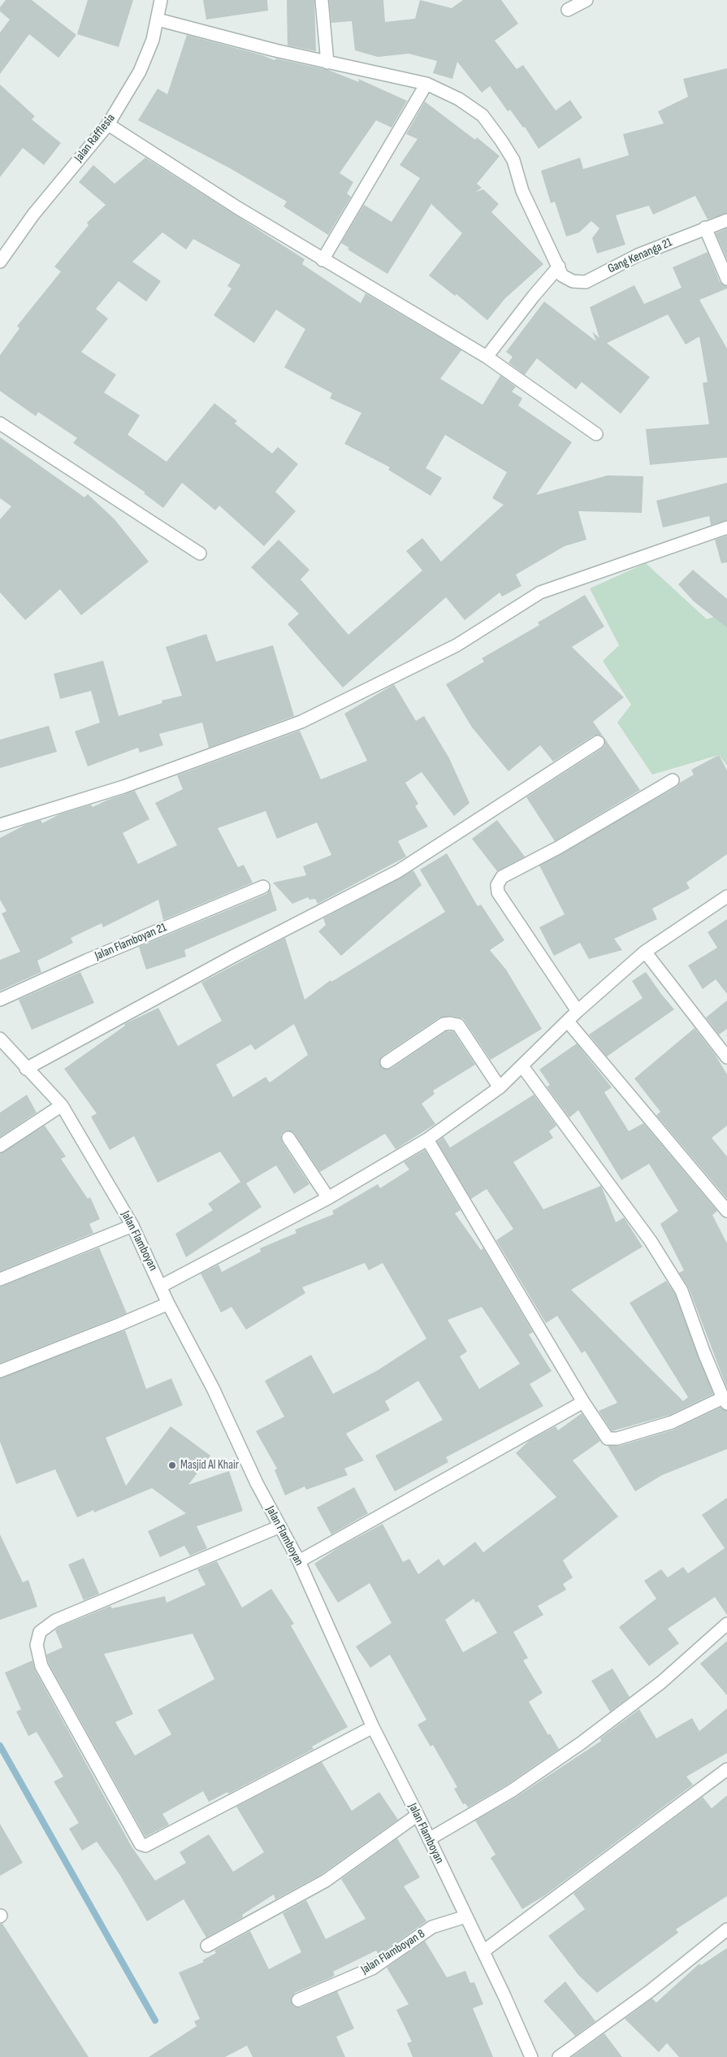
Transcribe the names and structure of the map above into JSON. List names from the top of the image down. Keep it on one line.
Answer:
{"streets":{"street":["Jalan Rafflesia","Gang Kenanga 21","Jalan Flamboyan 21","Jalan Flamboyan","Jalan Flamboyan 8"]},"crossings":[["Jalan Rafflesia","Gang Kenanga 21"],["Jalan Flamboyan","Jalan Flamboyan 8"]],"places":["Masjid Al Khair"]}
